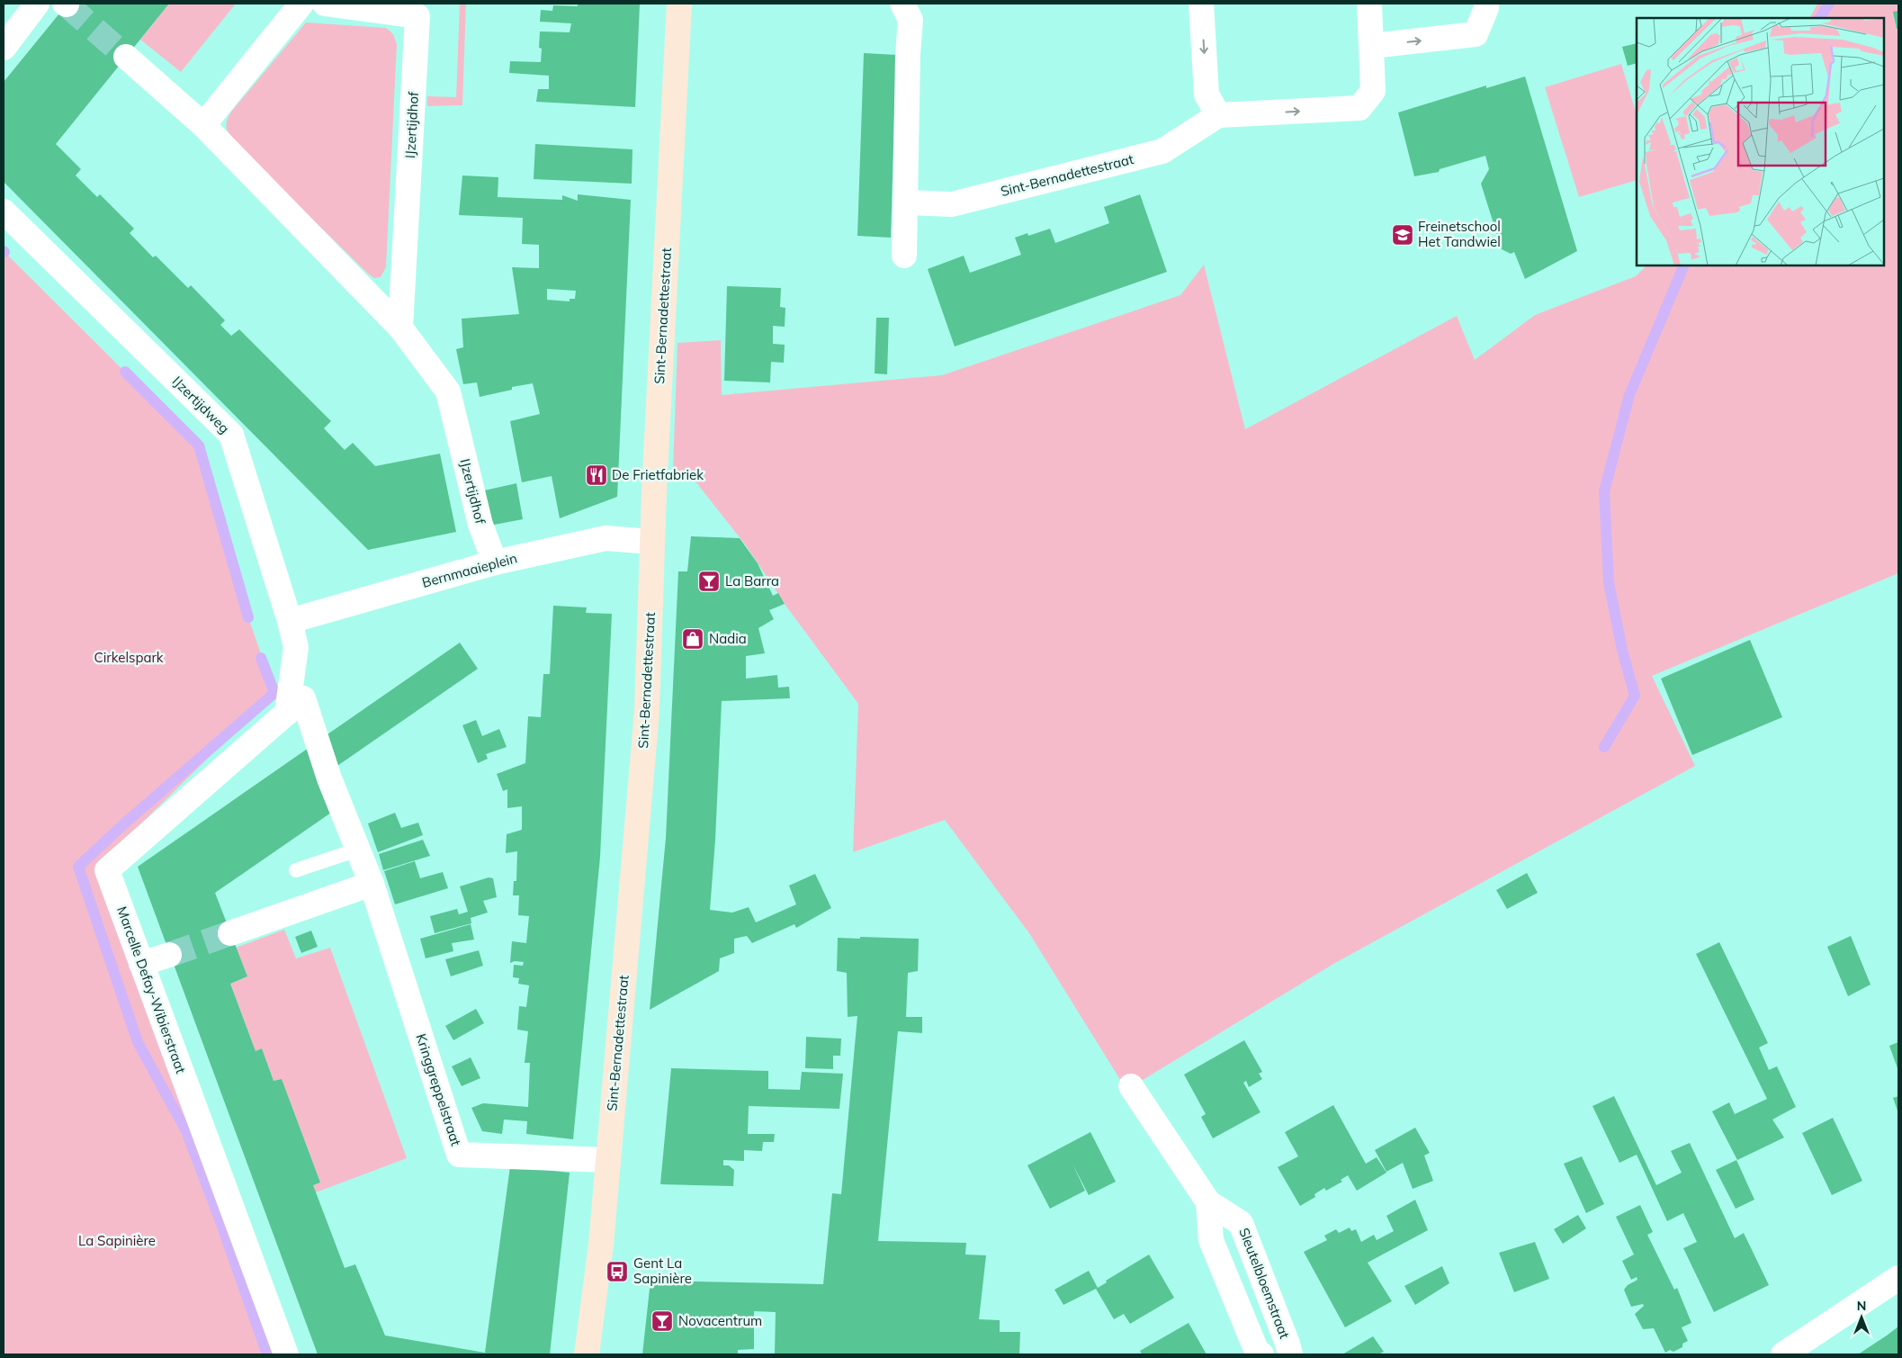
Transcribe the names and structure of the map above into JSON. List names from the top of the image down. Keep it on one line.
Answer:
{"streets":{"street":["IJzertijdhof","Sint-Bernadettestraat","IJzertijdweg","Bernmaaieplein","Marcelle Defay-Wibierstraat","Kringgreppelstraat","Sleutelbloemstraat"]},"crossings":[["IJzertijdhof","Bernmaaieplein"],["Sint-Bernadettestraat","Bernmaaieplein"],["Sint-Bernadettestraat","Kringgreppelstraat"],["IJzertijdweg","Bernmaaieplein"],["IJzertijdweg","Marcelle Defay-Wibierstraat"],["IJzertijdweg","Kringgreppelstraat"],["Marcelle Defay-Wibierstraat","Kringgreppelstraat"]],"parks":["Cirkelspark","La Sapinière"],"places":{"school or university":["Freinetschool Het Tandwiel"],"restaurant":["De Frietfabriek"],"bar":["La Barra","Novacentrum"],"shop":["Nadia"],"bus stop":["Gent La Sapinière"]},"north":"top"}
